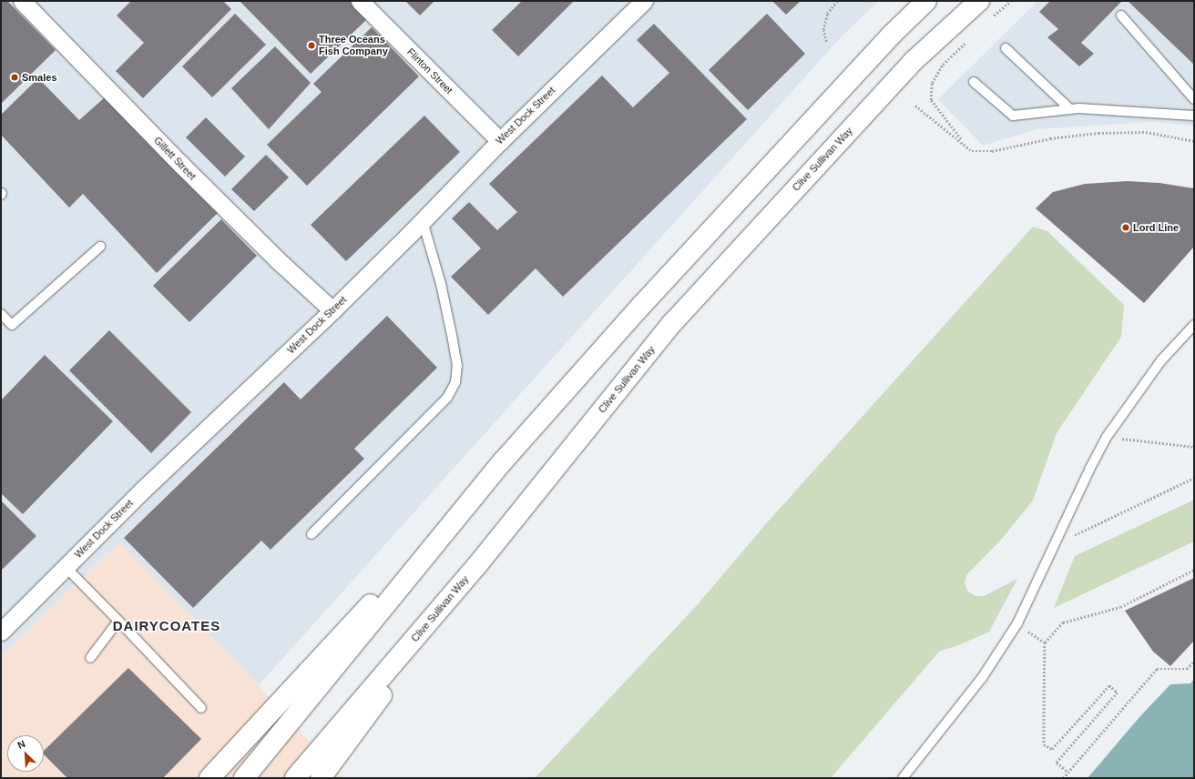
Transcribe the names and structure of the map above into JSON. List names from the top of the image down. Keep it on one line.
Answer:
{"streets":{"highway":["Clive Sullivan Way"],"street":["Flinton Street","West Dock Street","Gillett Street"]},"crossings":[["Flinton Street","West Dock Street"],["West Dock Street","Gillett Street"]],"districts":["DAIRYCOATES"],"places":["Three Oceans Fish Company","Smales","Lord Line"],"north":"top left"}
